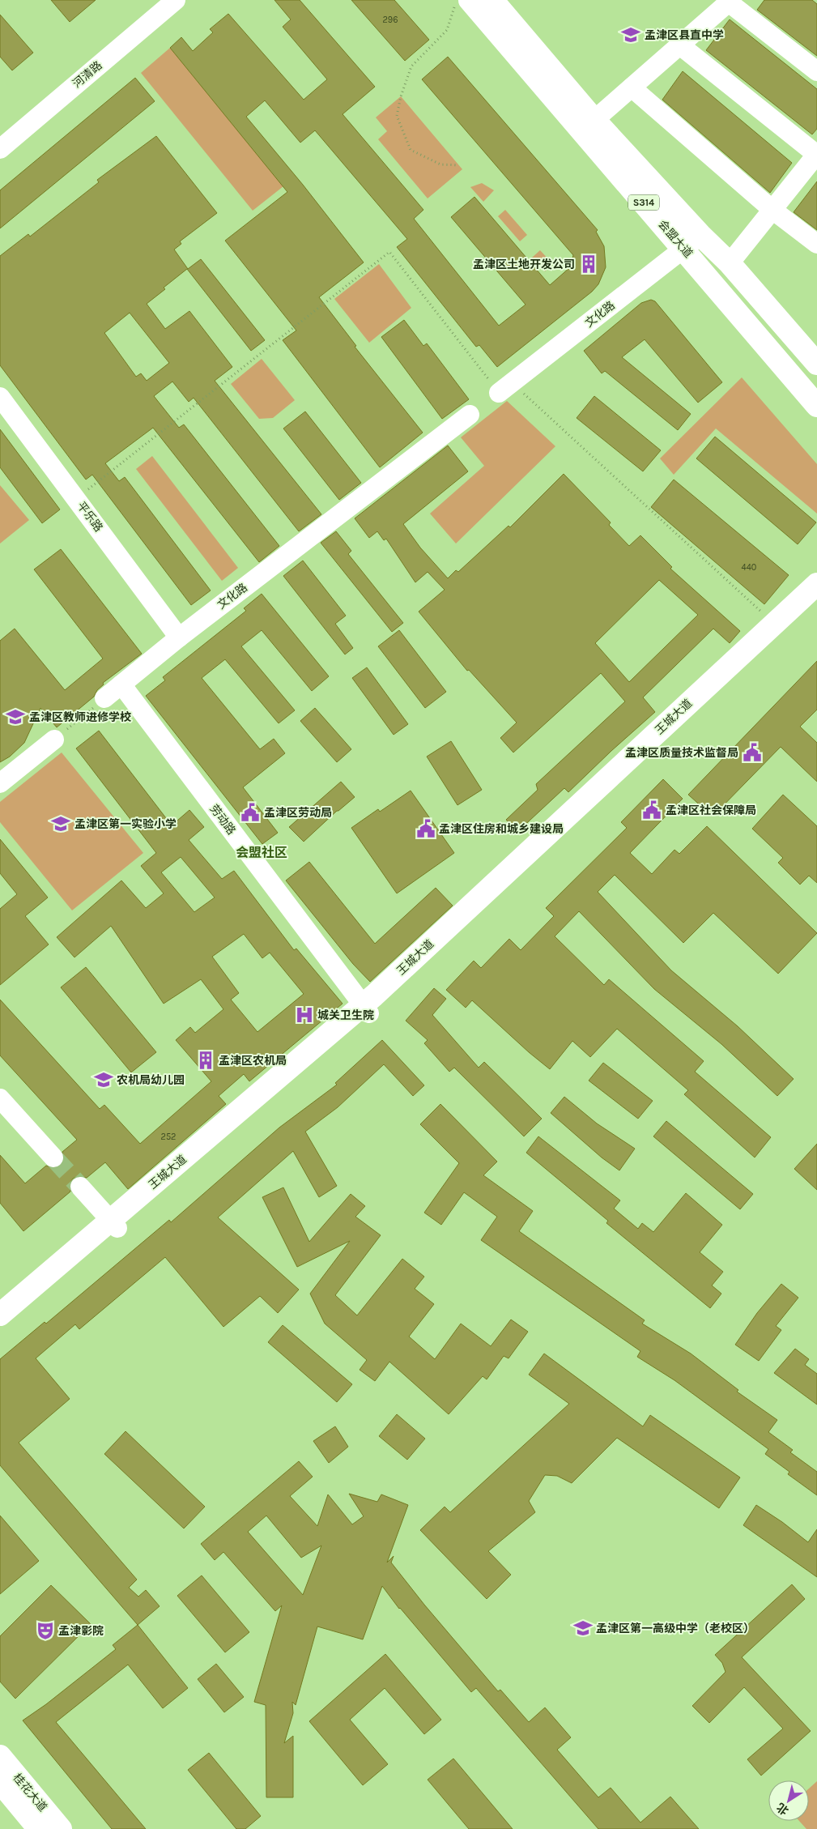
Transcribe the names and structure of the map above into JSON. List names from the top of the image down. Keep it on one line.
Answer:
{"streets":{"main road":["S314","会盟大道","王城大道","桂花大道"],"street":["河清路","文化路","平乐路","劳动路"]},"crossings":[["会盟大道","文化路"],["文化路","平乐路"],["文化路","劳动路"],["王城大道","劳动路"]],"districts":["会盟社区"],"places":{"school or university":["孟津区县直中学","孟津区教师进修学校","孟津区第一实验小学","农机局幼儿园","孟津区第一高级中学（老校区）"],"building":["孟津区土地开发公司","孟津区农机局"],"public building":["孟津区质量技术监督局","孟津区社会保障局","孟津区劳动局","孟津区住房和城乡建设局"],"hospital":["城关卫生院"],"theatre":["孟津影院"]},"house_numbers":["296","440","252"],"north":"bottom left"}
